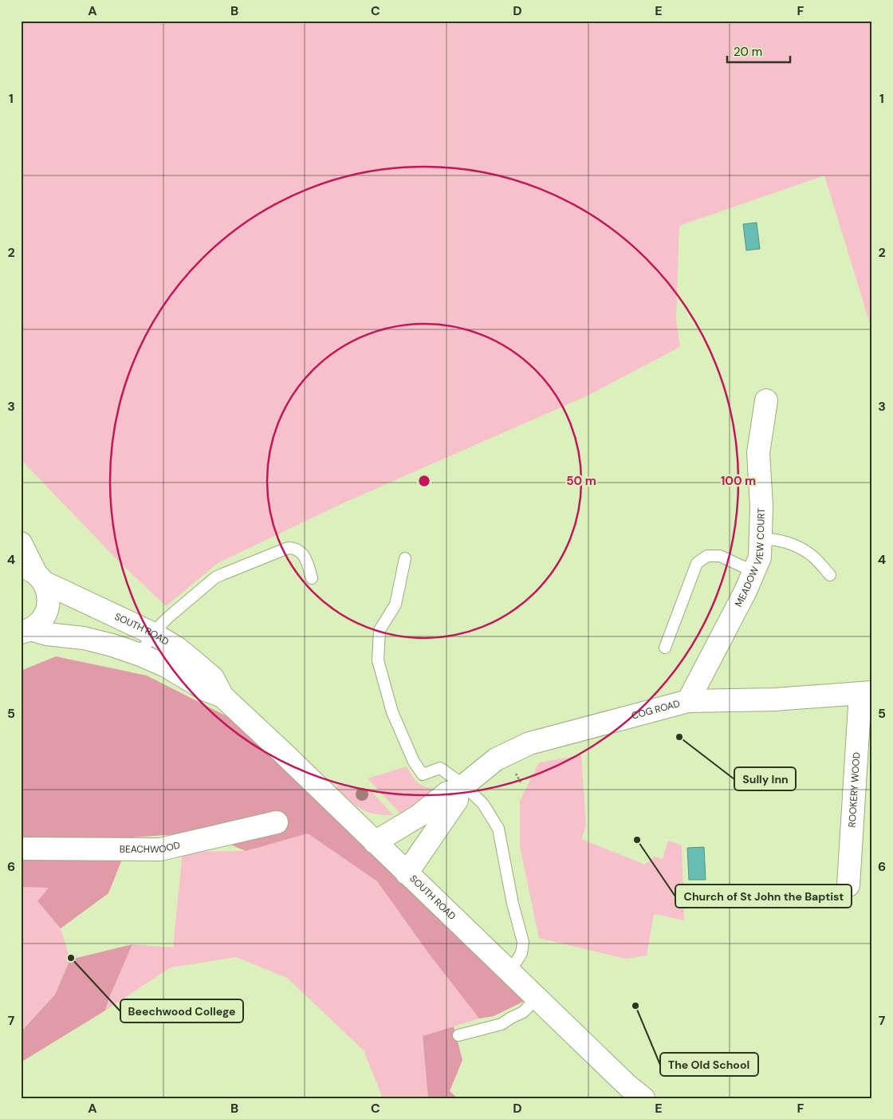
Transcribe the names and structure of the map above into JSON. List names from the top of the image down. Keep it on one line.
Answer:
{"streets":{"street":["MEADOW VIEW COURT","SOUTH ROAD","COG ROAD","ROOKERY WOOD","BEACHWOOD"]},"crossings":[["MEADOW VIEW COURT","COG ROAD"],["SOUTH ROAD","COG ROAD"],["COG ROAD","ROOKERY WOOD"]],"places":["Sully Inn","Church of St John the Baptist","Beechwood College","The Old School"],"scale_bar":"20 m","grid":{"columns":["A","B","C","D","E","F"],"rows":["1","2","3","4","5","6","7"]},"rings":["50 m","100 m"]}
